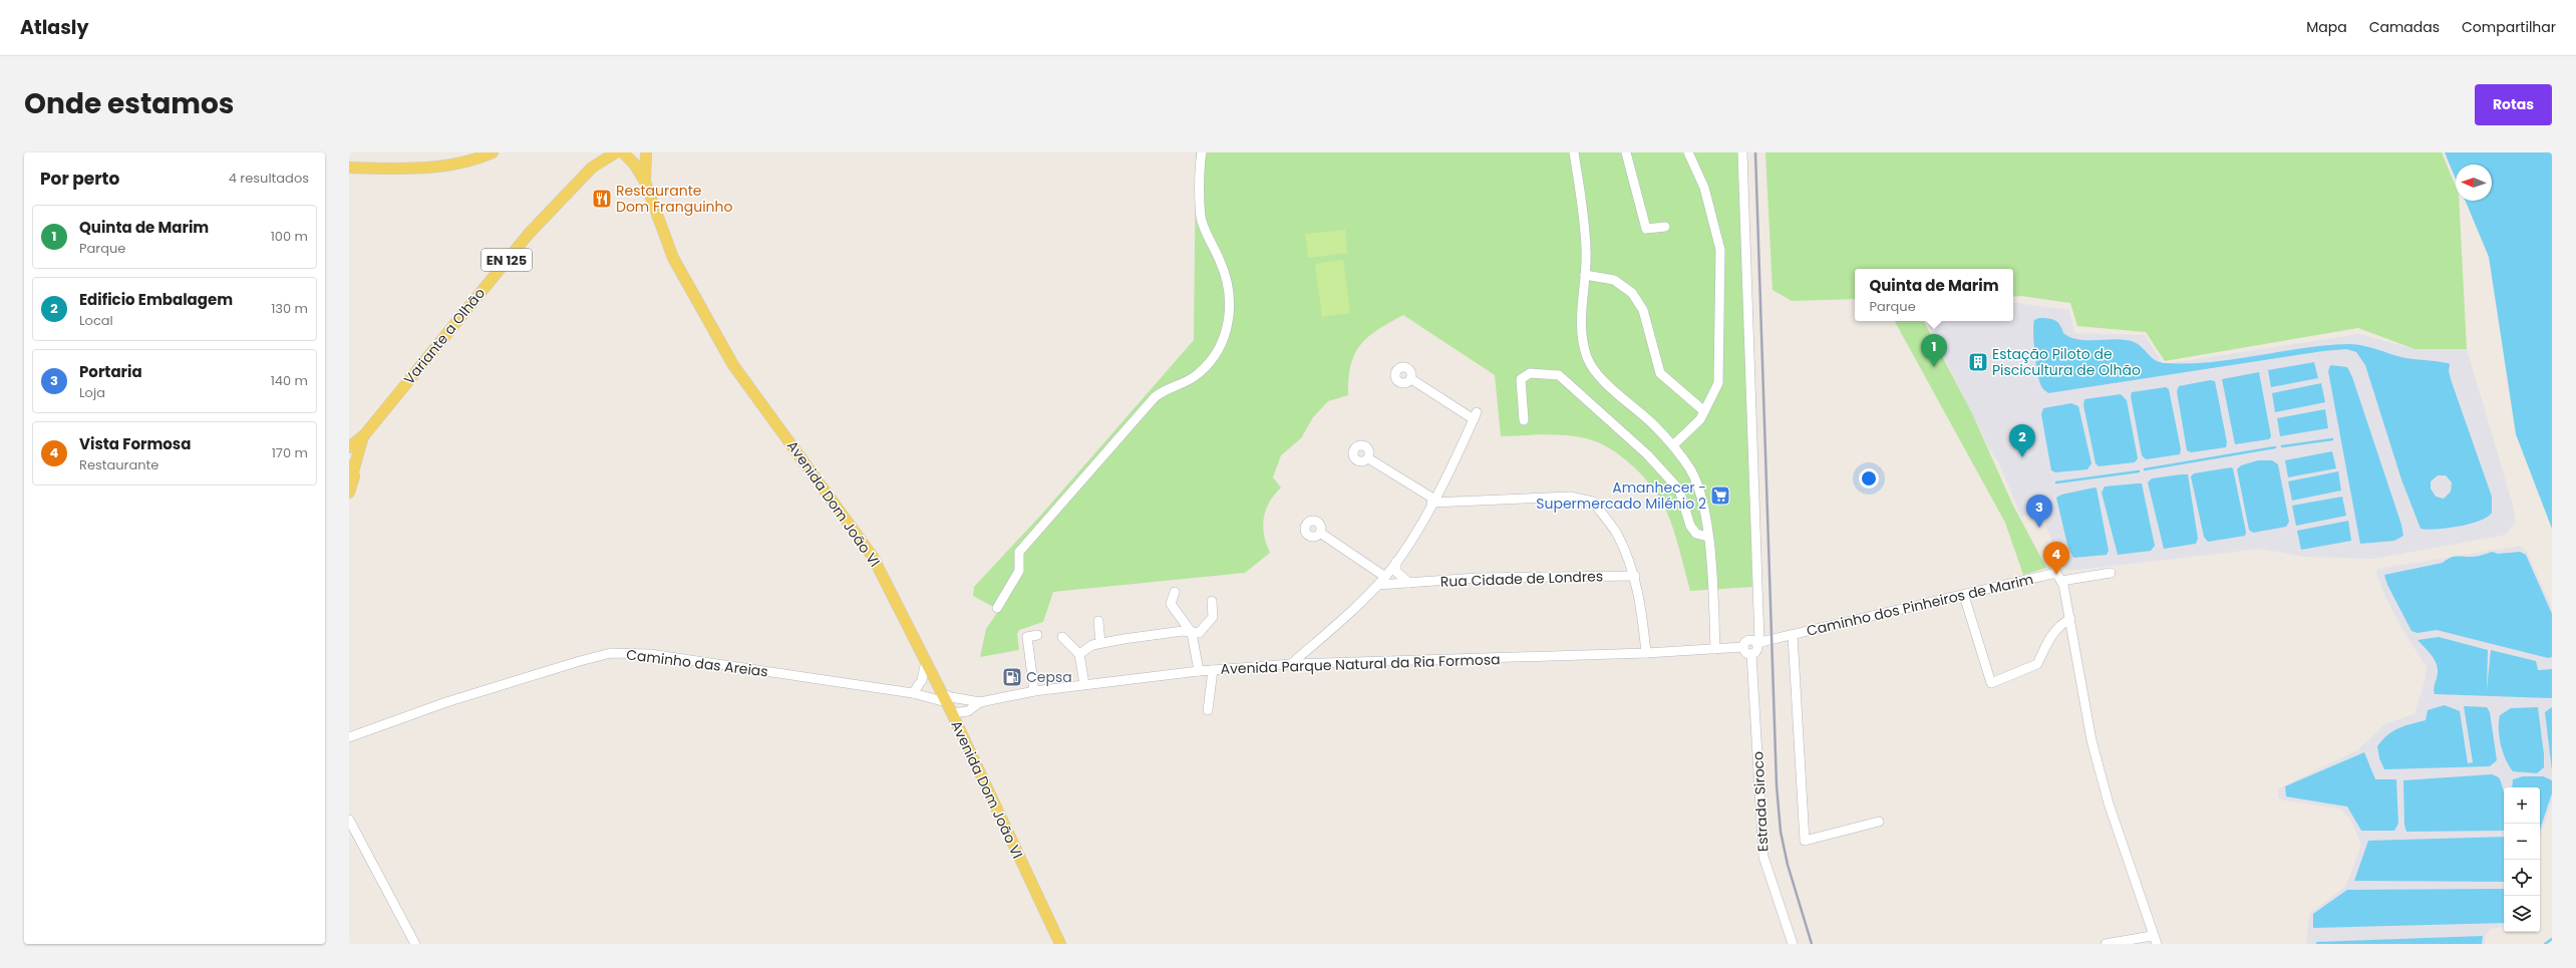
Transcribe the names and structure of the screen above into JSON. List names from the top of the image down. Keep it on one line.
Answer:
{"streets":{"main road":["EN 125","Variante a Olhão","Avenida Dom João VI"],"street":["Rua Cidade de Londres","Caminho dos Pinheiros de Marim","Caminho das Areias","Avenida Parque Natural da Ria Formosa","Estrada Siroco"]},"crossings":[["Caminho dos Pinheiros de Marim","Avenida Parque Natural da Ria Formosa"],["Caminho dos Pinheiros de Marim","Estrada Siroco"],["Avenida Parque Natural da Ria Formosa","Estrada Siroco"]],"places":{"restaurant":["Restaurante Dom Franguinho"],"building":["Estação Piloto de Piscicultura de Olhão"],"supermarket":["Amanhecer - Supermercado Milénio 2"],"fuel station":["Cepsa"]},"north":"left","page":{"header":"Atlasly","nav":["Mapa","Camadas","Compartilhar"],"title":"Onde estamos","buttons":"Rotas","heading":["Por perto","4 resultados"],"list":[{"mark":"1","name":"Quinta de Marim","note":"Parque","value":"100 m"},{"mark":"2","name":"Edificio Embalagem","note":"Local","value":"130 m"},{"mark":"3","name":"Portaria","note":"Loja","value":"140 m"},{"mark":"4","name":"Vista Formosa","note":"Restaurante","value":"170 m"}],"popup":["Quinta de Marim","Parque"],"pins":["1","2","3","4"],"map_buttons":["+","−"]}}
